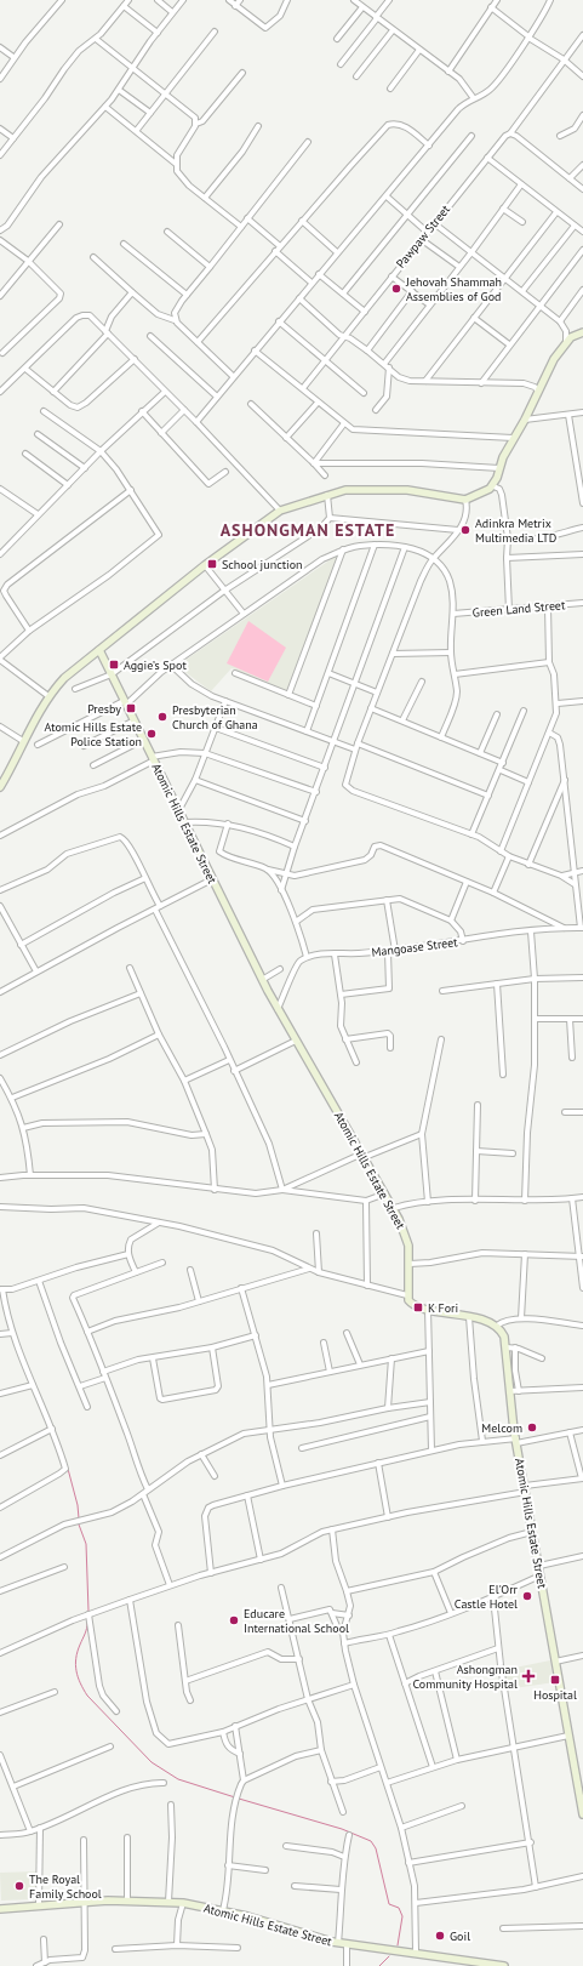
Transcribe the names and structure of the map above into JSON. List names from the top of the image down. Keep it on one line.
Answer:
{"streets":{"street":["Pawpaw Street","Green Land Street","Atomic Hills Estate Street","Mangoase Street"]},"districts":["ASHONGMAN ESTATE"],"places":{"other":["Jehovah Shammah Assemblies of God","Adinkra Metrix Multimedia LTD","Presbyterian Church of Ghana","Atomic Hills Estate Police Station","Melcom","El'Orr Castle Hotel","Educare International School","The Royal Family School","Goil"],"transit":["School junction","Aggie’s Spot","Presby","K Fori","Hospital"],"health":["Ashongman Community Hospital"]}}
